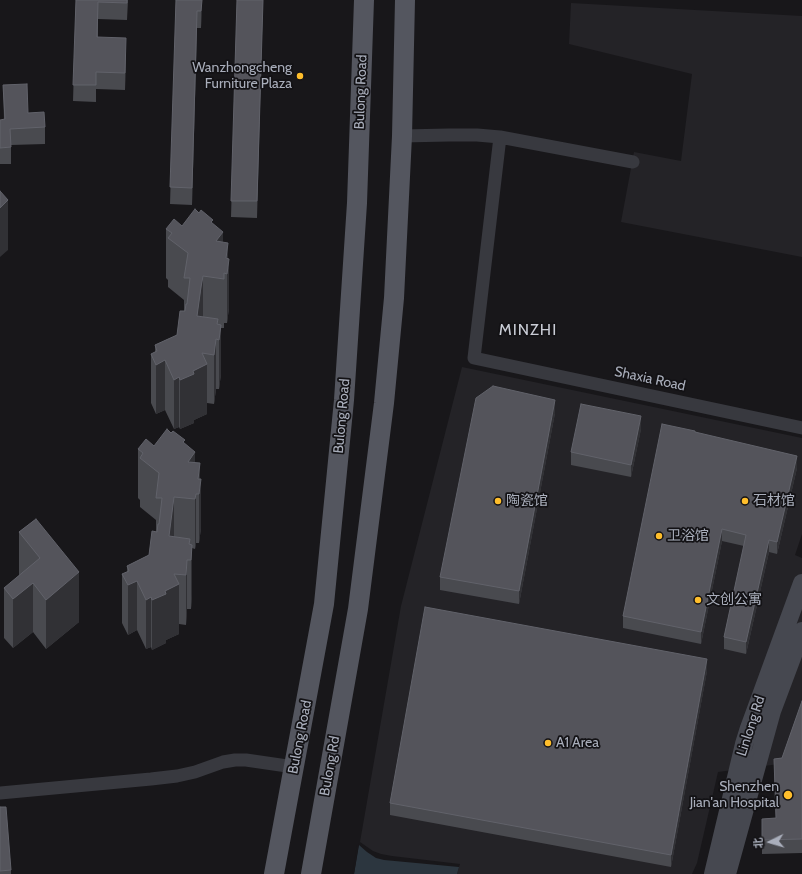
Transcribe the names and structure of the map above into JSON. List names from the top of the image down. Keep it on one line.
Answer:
{"streets":{"main road":["Bulong Road","Linlong Rd","Bulong Rd"],"street":["Shaxia Road"]},"districts":["MINZHI"],"places":["Wanzhongcheng Furniture Plaza","陶瓷馆","石材馆","卫浴馆","文创公寓","A1 Area","Shenzhen Jian'an Hospital"],"north":"left"}
